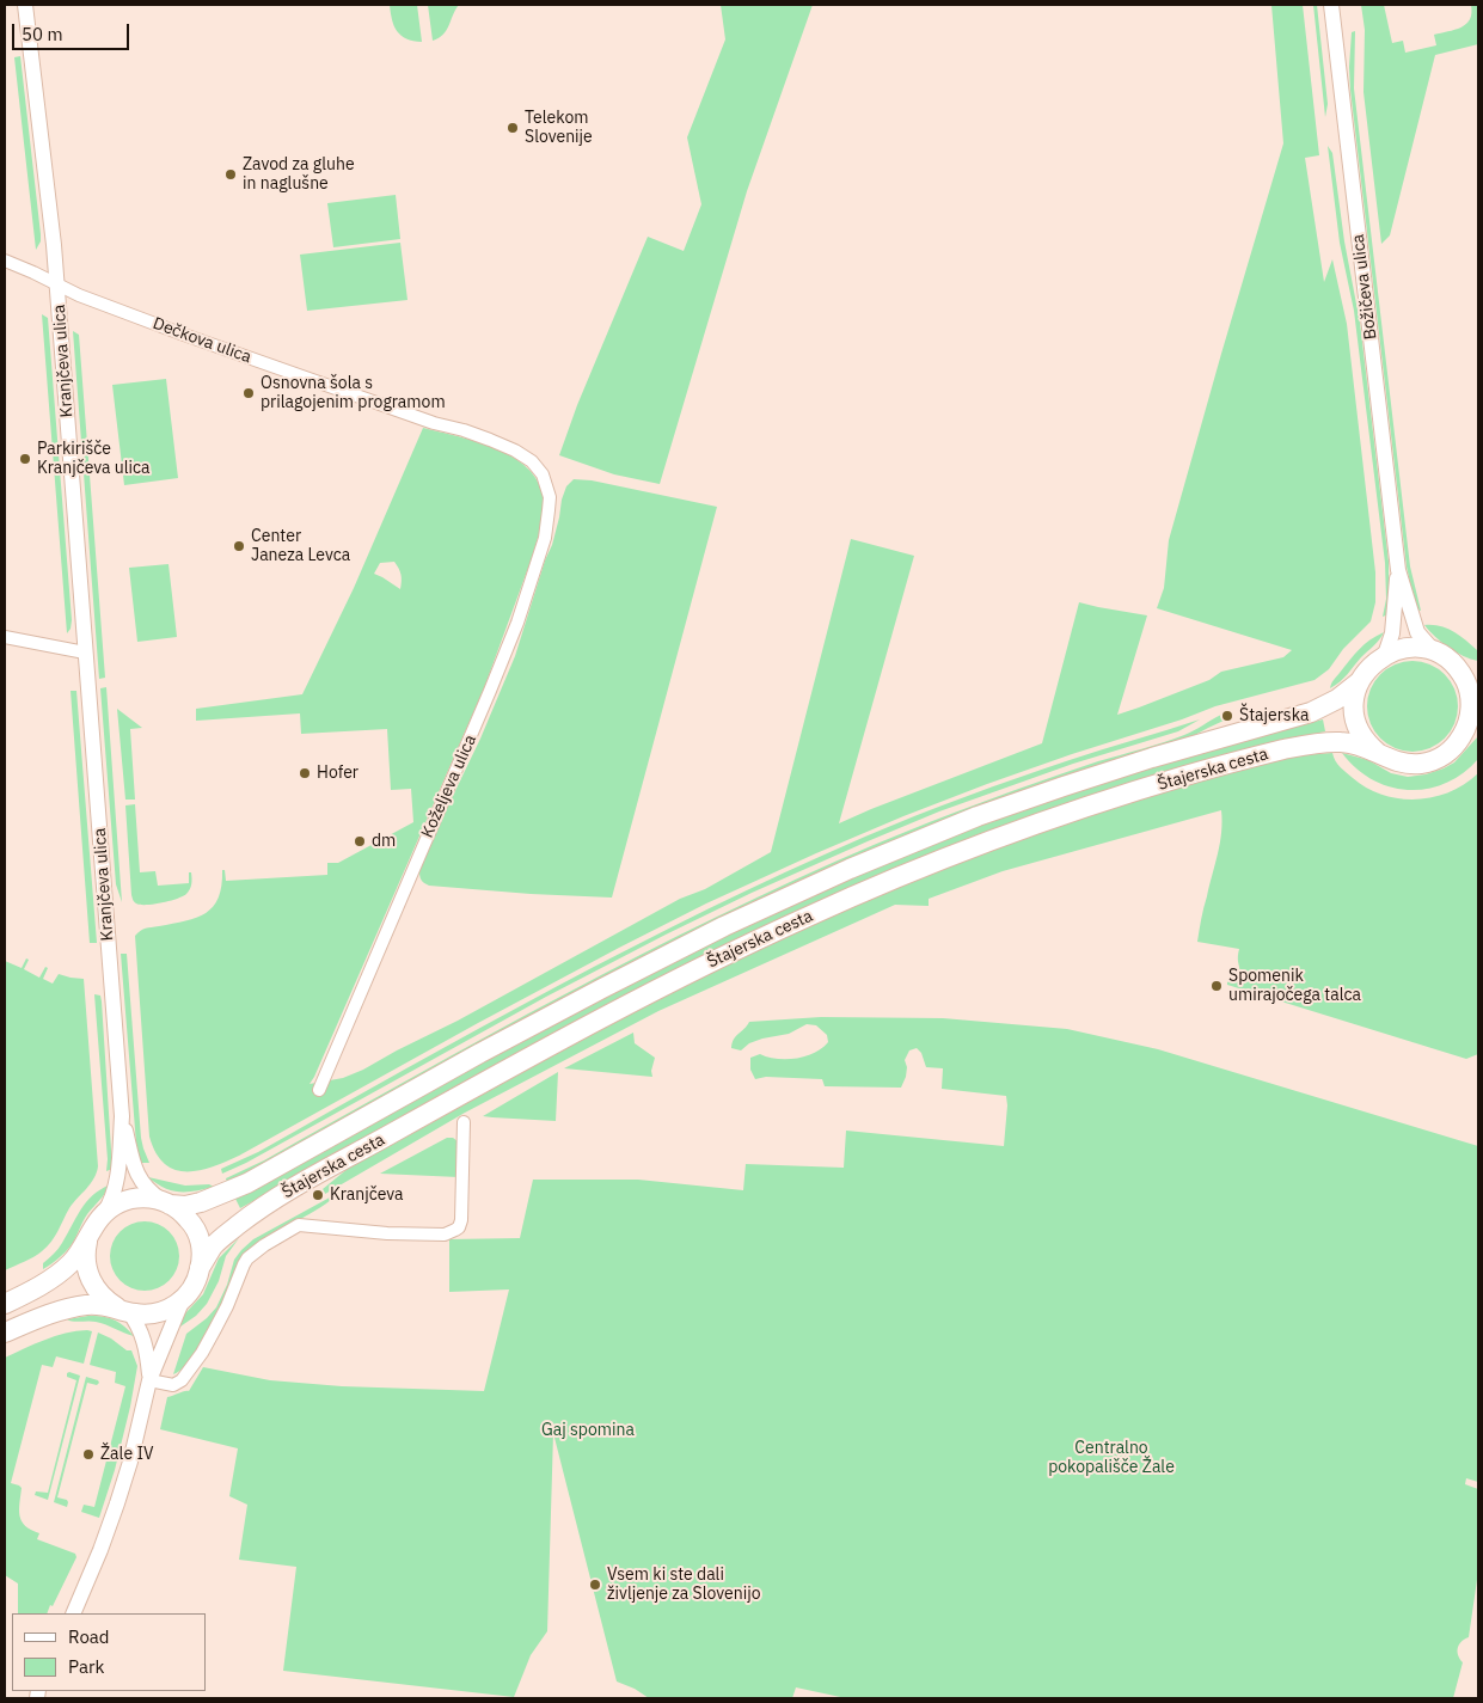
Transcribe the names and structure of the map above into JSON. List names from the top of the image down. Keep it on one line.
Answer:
{"streets":{"main road":["Štajerska cesta"],"street":["Božičeva ulica","Dečkova ulica","Kranjčeva ulica","Koželjeva ulica"]},"crossings":[["Božičeva ulica","Štajerska cesta"],["Dečkova ulica","Kranjčeva ulica"],["Dečkova ulica","Koželjeva ulica"],["Kranjčeva ulica","Štajerska cesta"]],"parks":["Gaj spomina","Centralno pokopališče Žale"],"places":["Telekom Slovenije","Zavod za gluhe in naglušne","Osnovna šola s prilagojenim programom","Parkirišče Kranjčeva ulica","Center Janeza Levca","Štajerska","Hofer","dm","Spomenik umirajočega talca","Kranjčeva","Žale IV","Vsem ki ste dali življenje za Slovenijo"],"legend":["Road","Park"],"scale_bar":"50 m"}
